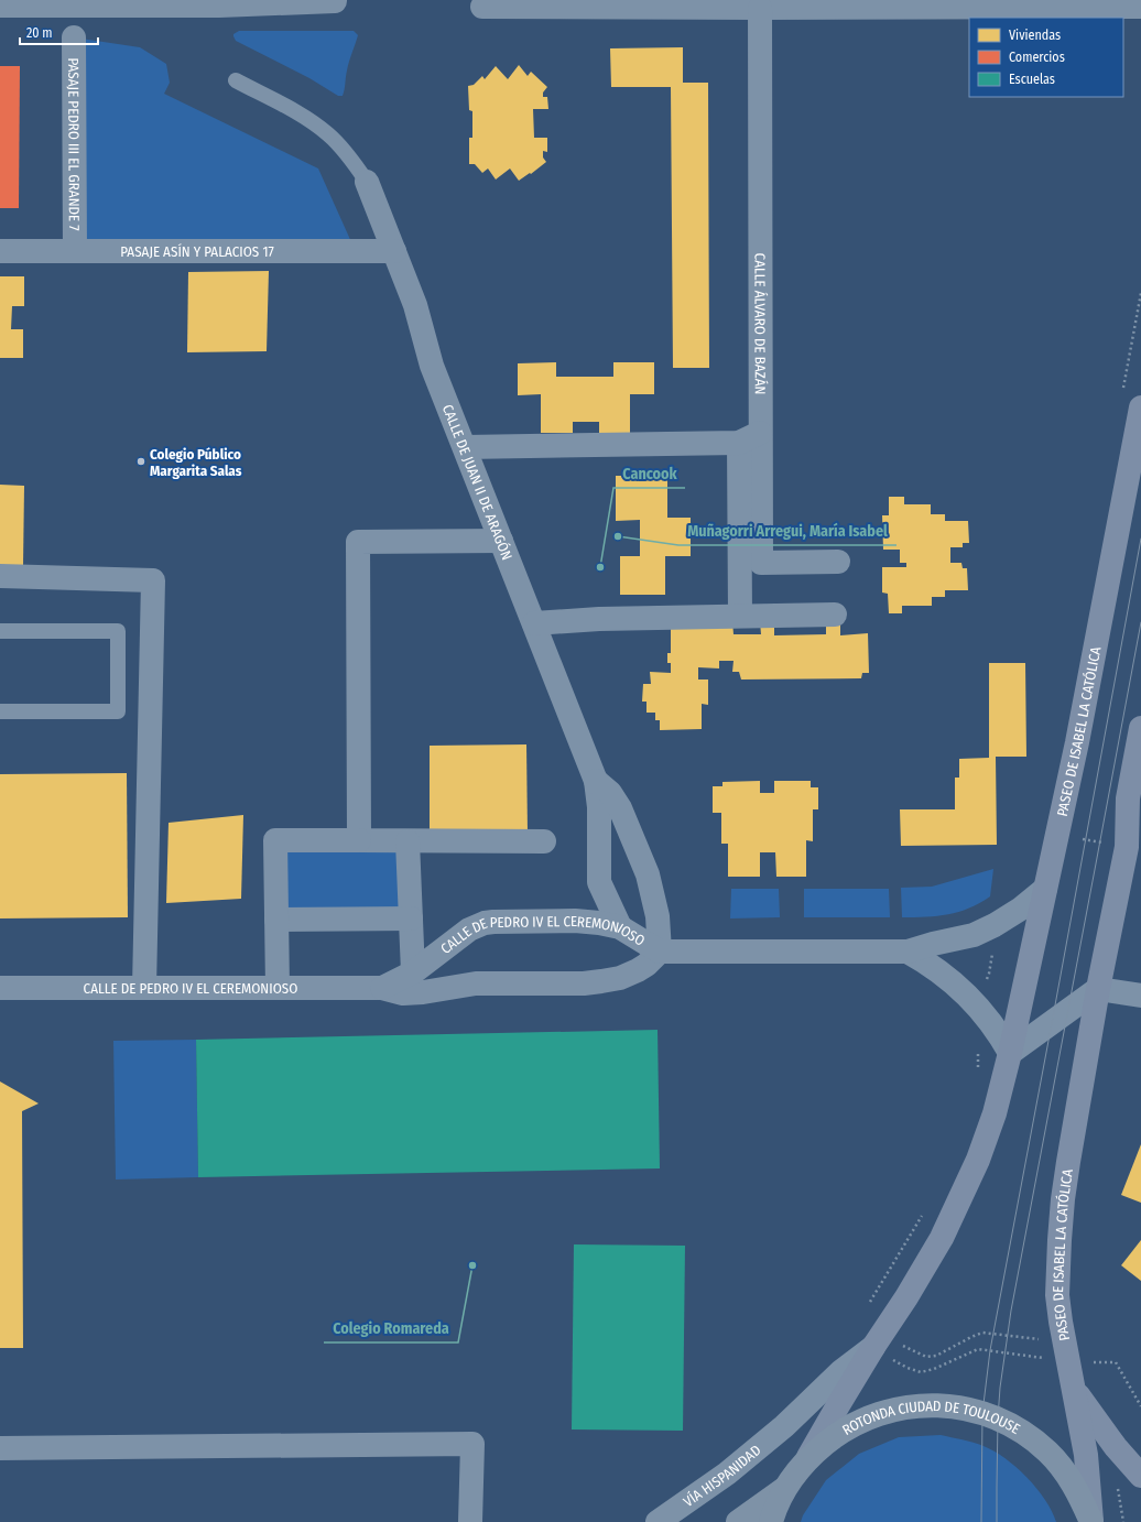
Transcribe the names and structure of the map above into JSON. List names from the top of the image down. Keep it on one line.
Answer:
{"streets":{"highway":["ROTONDA CIUDAD DE TOULOUSE"],"main road":["PASEO DE ISABEL LA CATÓLICA"],"street":["PASAJE PEDRO III EL GRANDE 7","PASAJE ASÍN Y PALACIOS 17","CALLE ÁLVARO DE BAZÁN","CALLE DE JUAN II DE ARAGÓN","CALLE DE PEDRO IV EL CEREMONIOSO","VÍA HISPANIDAD"]},"crossings":[["PASAJE PEDRO III EL GRANDE 7","PASAJE ASÍN Y PALACIOS 17"],["PASAJE ASÍN Y PALACIOS 17","CALLE DE JUAN II DE ARAGÓN"],["CALLE DE JUAN II DE ARAGÓN","CALLE DE PEDRO IV EL CEREMONIOSO"],["PASEO DE ISABEL LA CATÓLICA","CALLE DE PEDRO IV EL CEREMONIOSO"],["PASEO DE ISABEL LA CATÓLICA","ROTONDA CIUDAD DE TOULOUSE"],["PASEO DE ISABEL LA CATÓLICA","VÍA HISPANIDAD"]],"places":["Colegio Público Margarita Salas","Muñagorri Arregui, María Isabel","Cancook","Colegio Romareda"],"legend":["Viviendas","Comercios","Escuelas"],"scale_bar":"20 m"}
